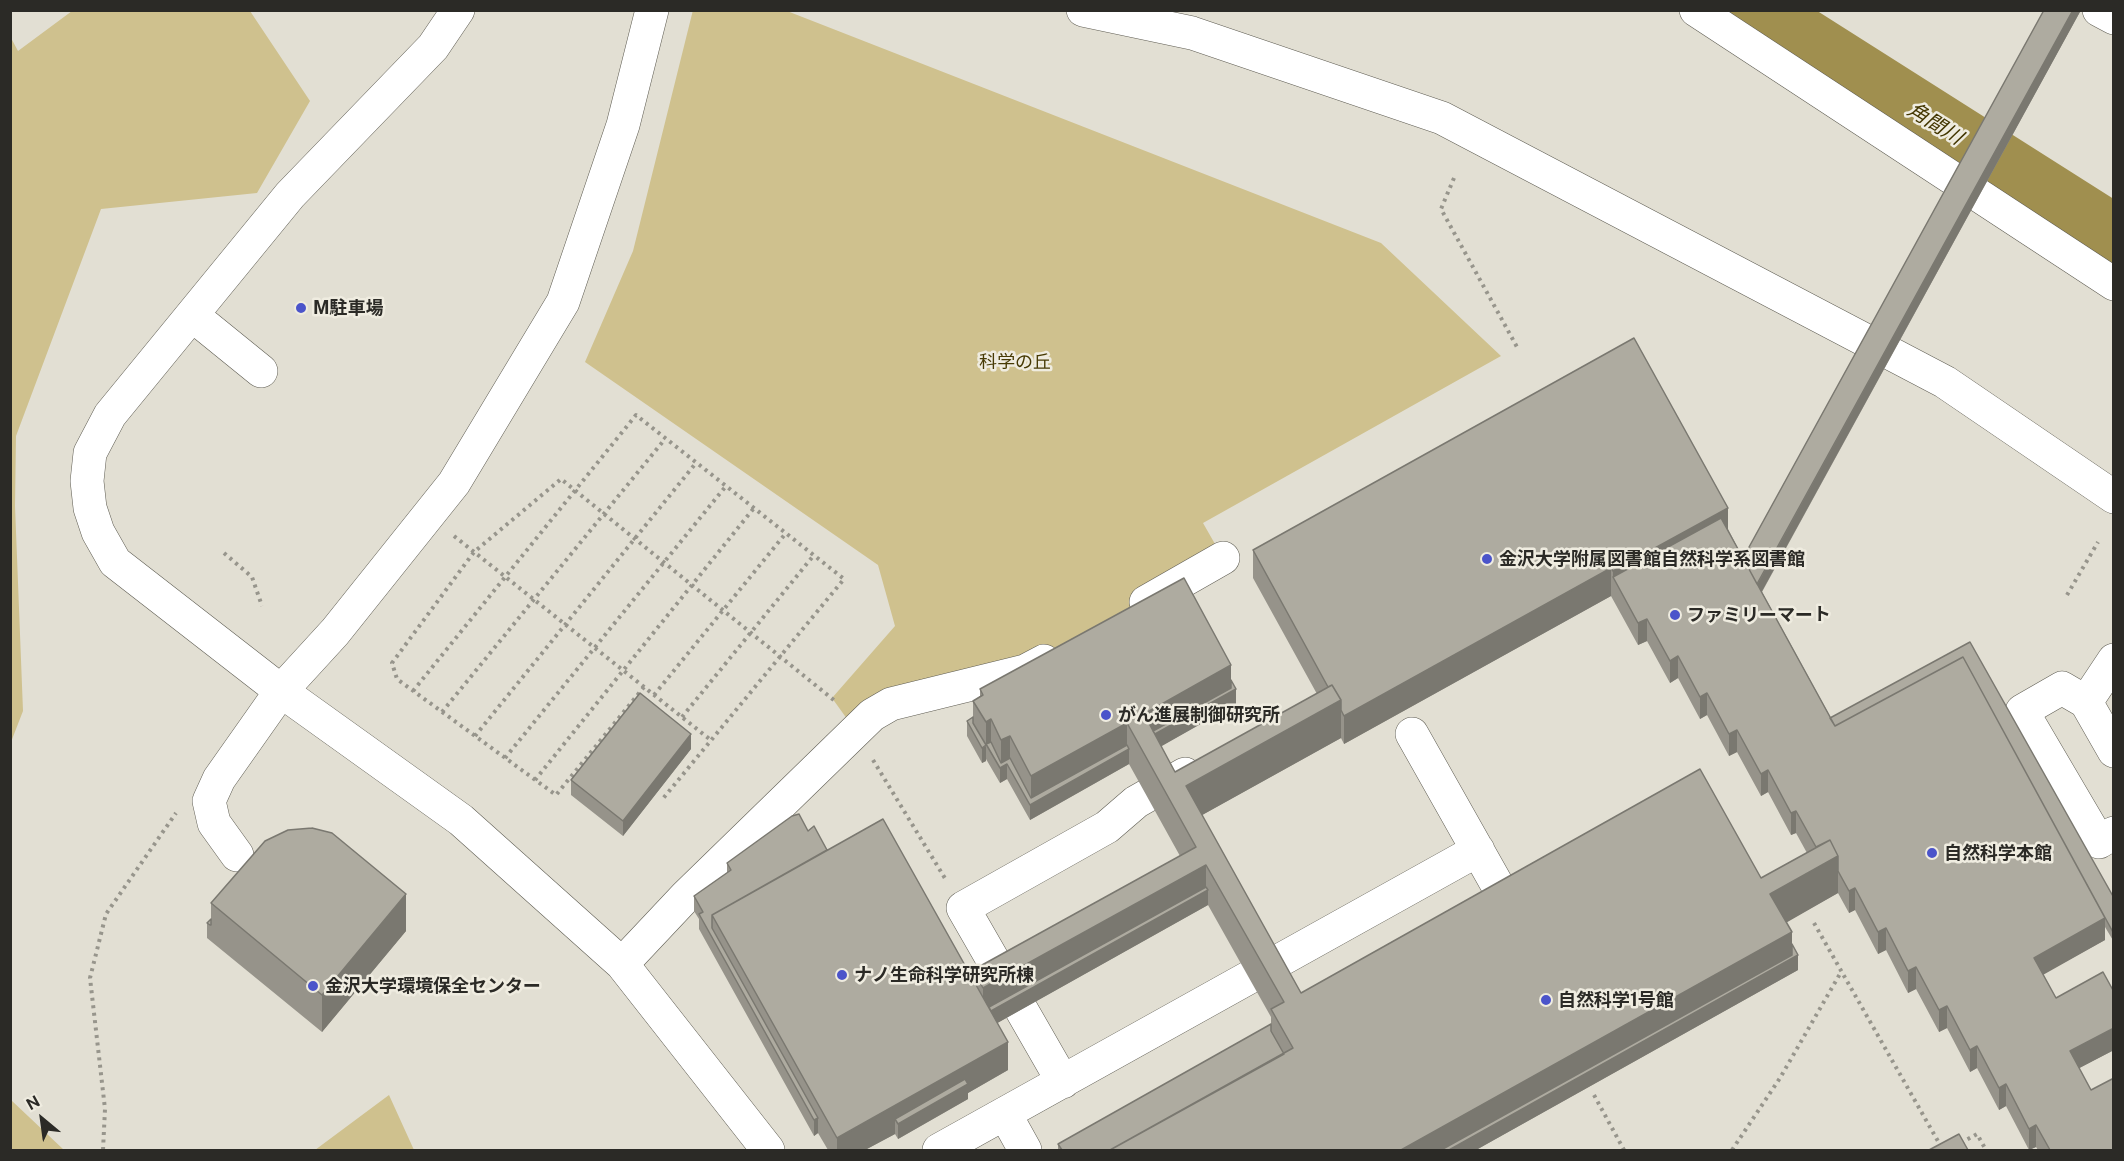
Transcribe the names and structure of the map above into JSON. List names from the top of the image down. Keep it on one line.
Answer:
{"water":["角間川"],"parks":["科学の丘"],"places":["M駐車場","金沢大学附属図書館自然科学系図書館","ファミリーマート","がん進展制御研究所","自然科学本館","ナノ生命科学研究所棟","金沢大学環境保全センター","自然科学1号館"],"north":"top left"}
